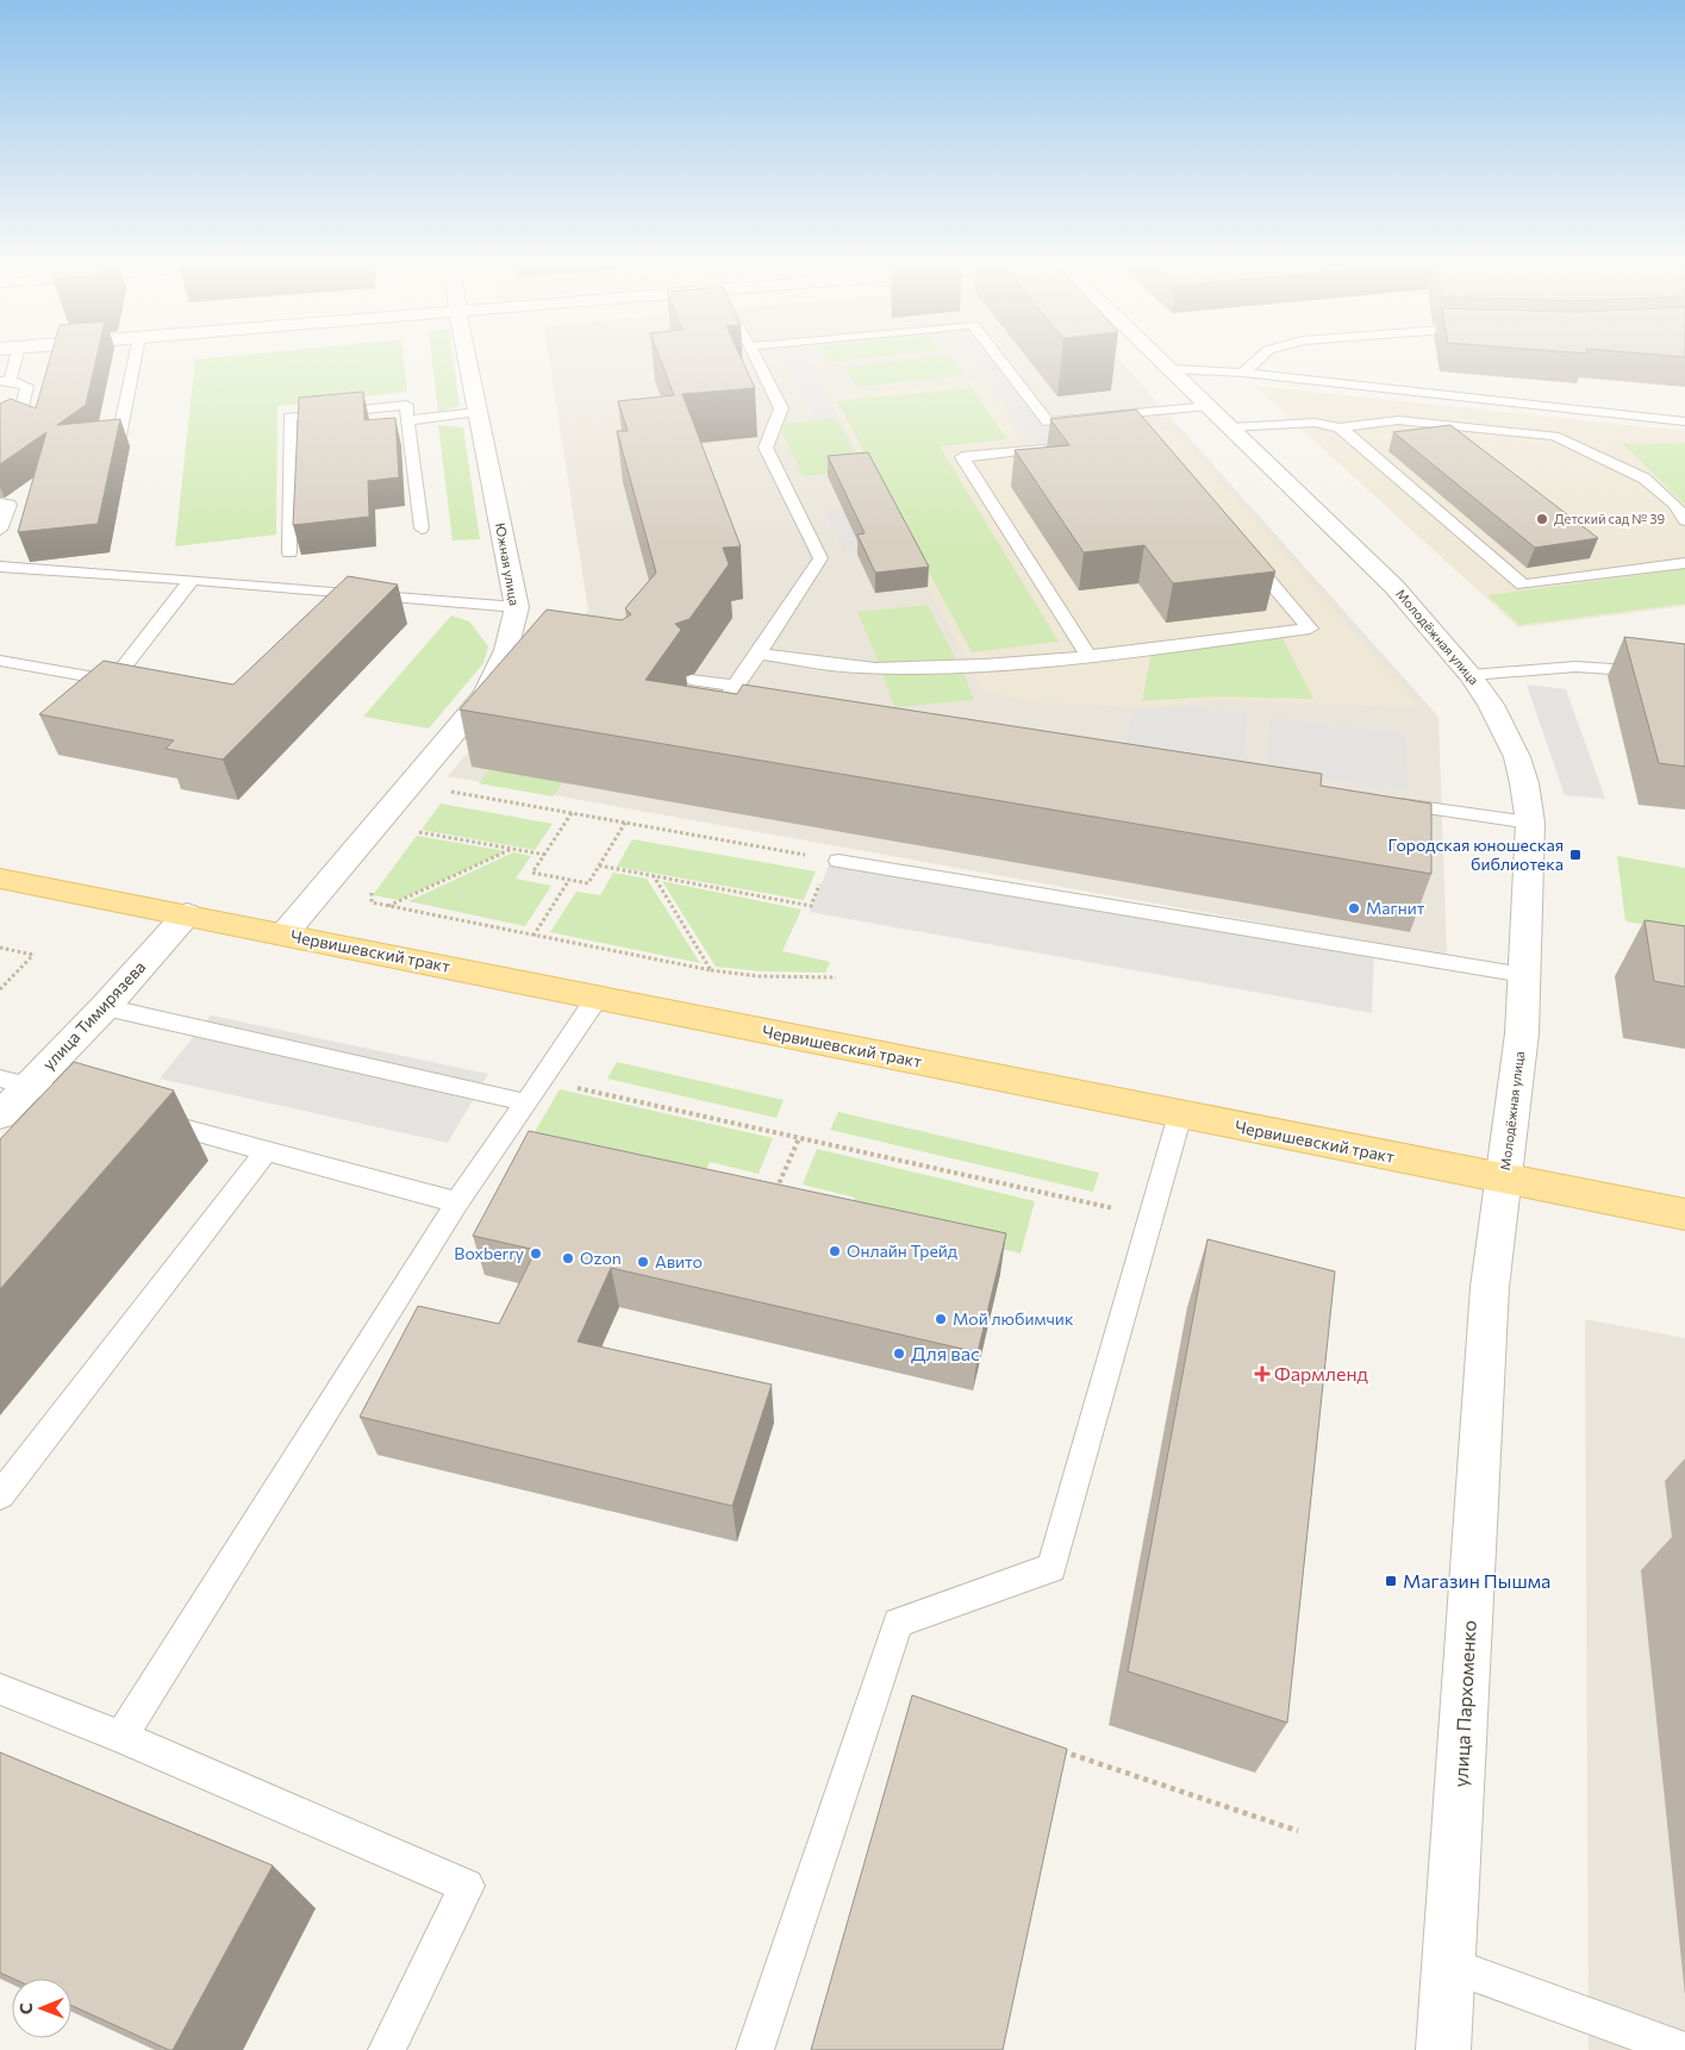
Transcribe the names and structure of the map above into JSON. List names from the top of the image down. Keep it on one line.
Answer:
{"streets":{"main road":["Червишевский тракт"],"street":["Южная улица","Молодёжная улица","улица Тимирязева","улица Пархоменко"]},"crossings":[["Южная улица","Червишевский тракт"],["Молодёжная улица","Червишевский тракт"],["Молодёжная улица","улица Пархоменко"],["Червишевский тракт","улица Тимирязева"],["Червишевский тракт","улица Пархоменко"]],"places":{"other":["Детский сад № 39","Магнит","Онлайн Трейд","Boxberry","Ozon","Авито","Мой любимчик","Для вас"],"transit":["Городская юношеская библиотека","Магазин Пышма"],"health":["Фармленд"]},"north":"left"}
